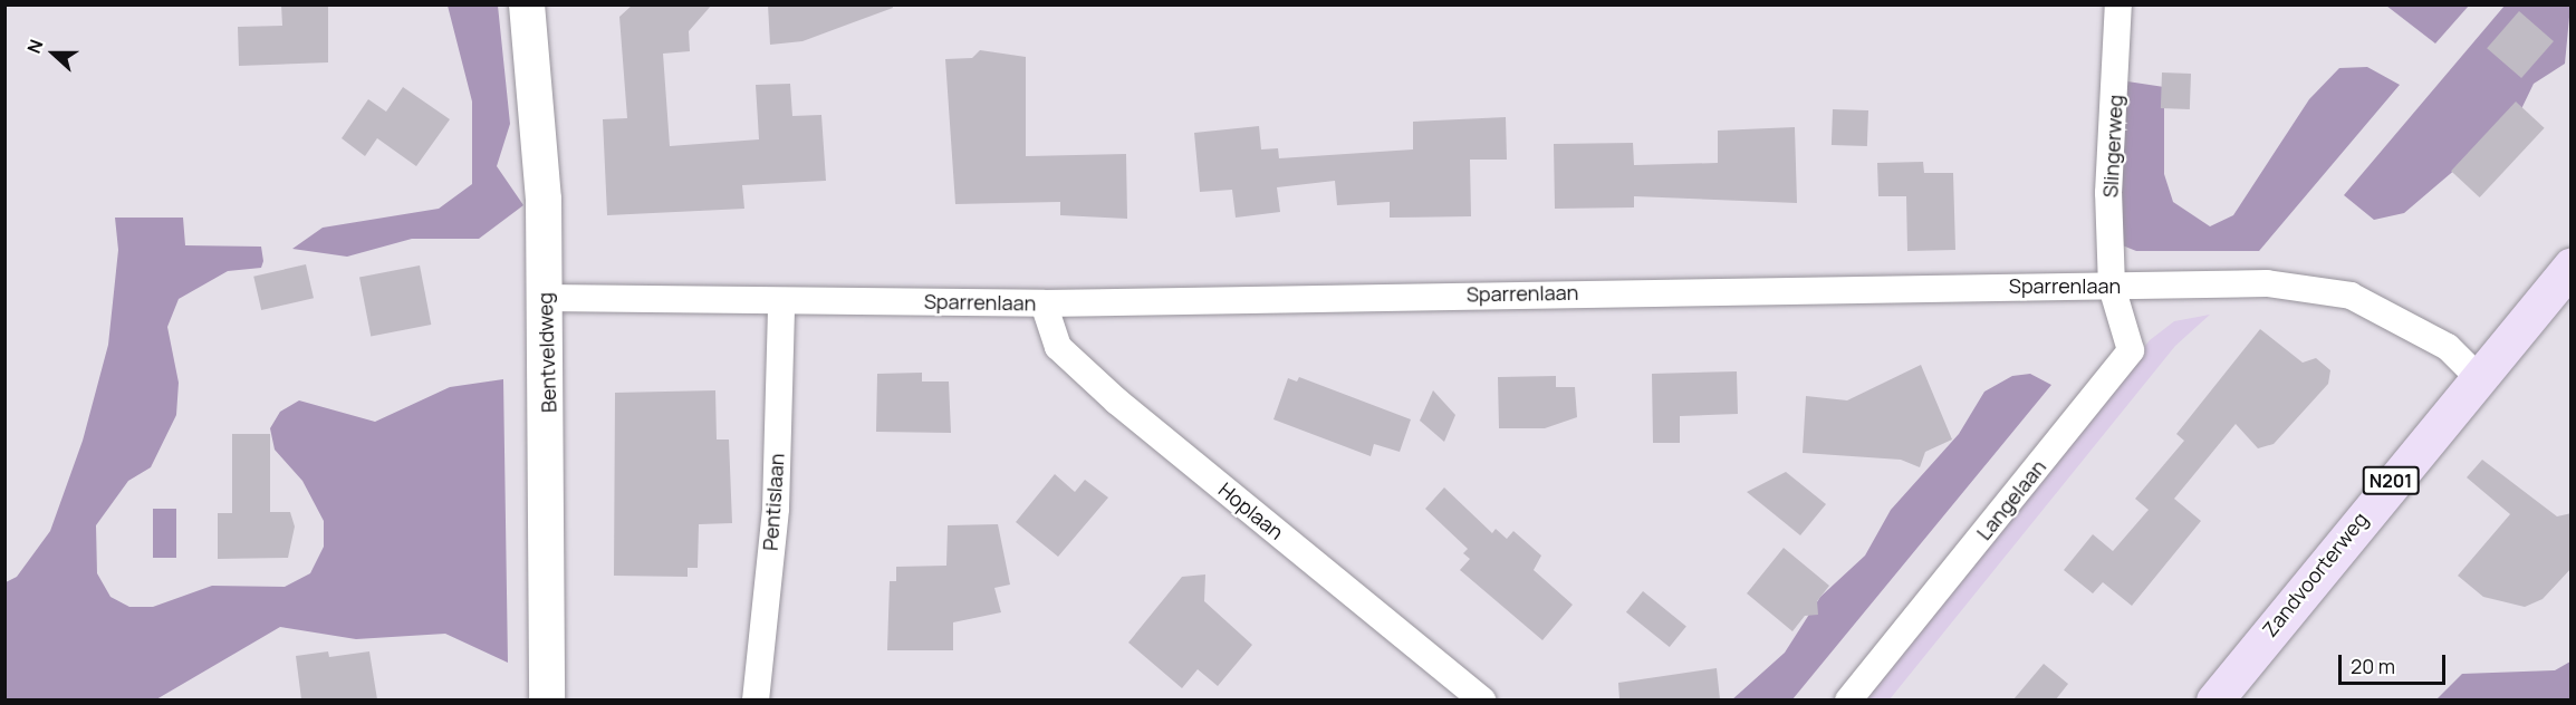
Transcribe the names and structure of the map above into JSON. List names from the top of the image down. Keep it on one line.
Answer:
{"streets":{"main road":["N201","Zandvoorterweg"],"street":["Slingerweg","Sparrenlaan","Bentveldweg","Langelaan","Pentislaan","Hoplaan"]},"crossings":[["Slingerweg","Sparrenlaan"],["Slingerweg","Langelaan"],["Sparrenlaan","Bentveldweg"],["Sparrenlaan","Langelaan"],["Sparrenlaan","Pentislaan"],["Sparrenlaan","Hoplaan"],["Sparrenlaan","Zandvoorterweg"]],"scale_bar":"20 m","north":"left"}
